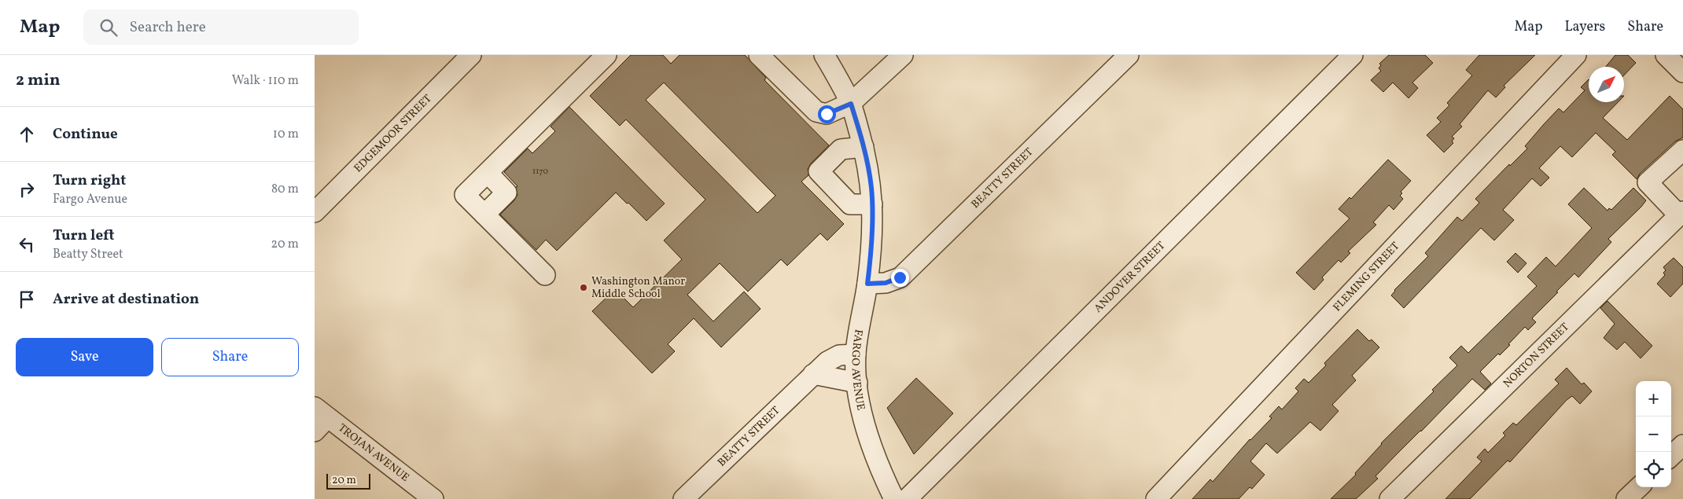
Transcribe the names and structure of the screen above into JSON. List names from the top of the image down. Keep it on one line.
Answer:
{"streets":{"street":["EDGEMOOR STREET","BEATTY STREET","ANDOVER STREET","FLEMING STREET","NORTON STREET","FARGO AVENUE","TROJAN AVENUE"]},"crossings":[["BEATTY STREET","FARGO AVENUE"]],"places":["Washington Manor Middle School"],"house_numbers":["1170"],"scale_bar":"20 m","north":"top right","page":{"header":"Map","search":"Search here","nav":["Map","Layers","Share"],"heading":["2 min","Walk · 110 m"],"list":[["Continue","10 m"],["Turn right","Fargo Avenue","80 m"],["Turn left","Beatty Street","20 m"],"Arrive at destination"],"buttons":["Save","Share"],"map_buttons":["+","−"],"scale":"20 m"}}
